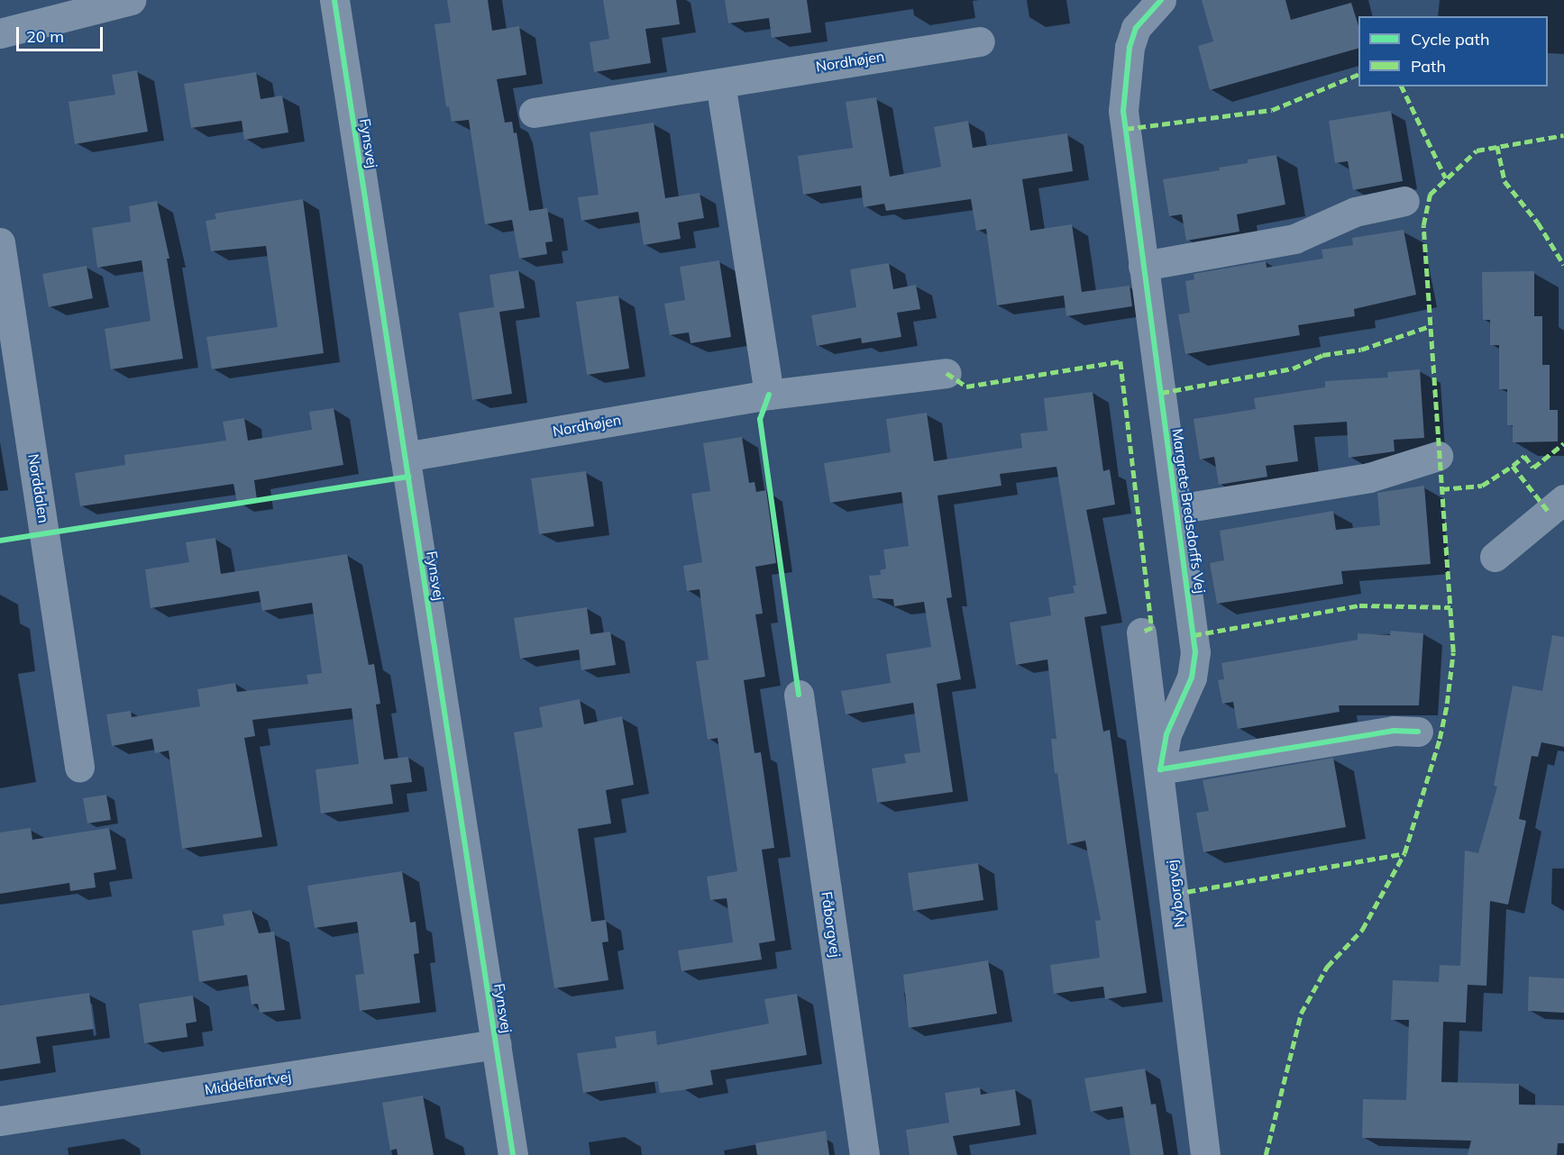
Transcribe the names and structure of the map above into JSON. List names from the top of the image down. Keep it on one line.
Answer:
{"streets":{"street":["Nordhøjen","Fynsvej","Norddalen","Margrete Bredsdorffs Vej","Nyborgvej","Fåborgvej","Middelfartvej"]},"crossings":[["Nordhøjen","Fynsvej"],["Fynsvej","Middelfartvej"],["Margrete Bredsdorffs Vej","Nyborgvej"]],"legend":["Cycle path","Path"],"scale_bar":"20 m"}
